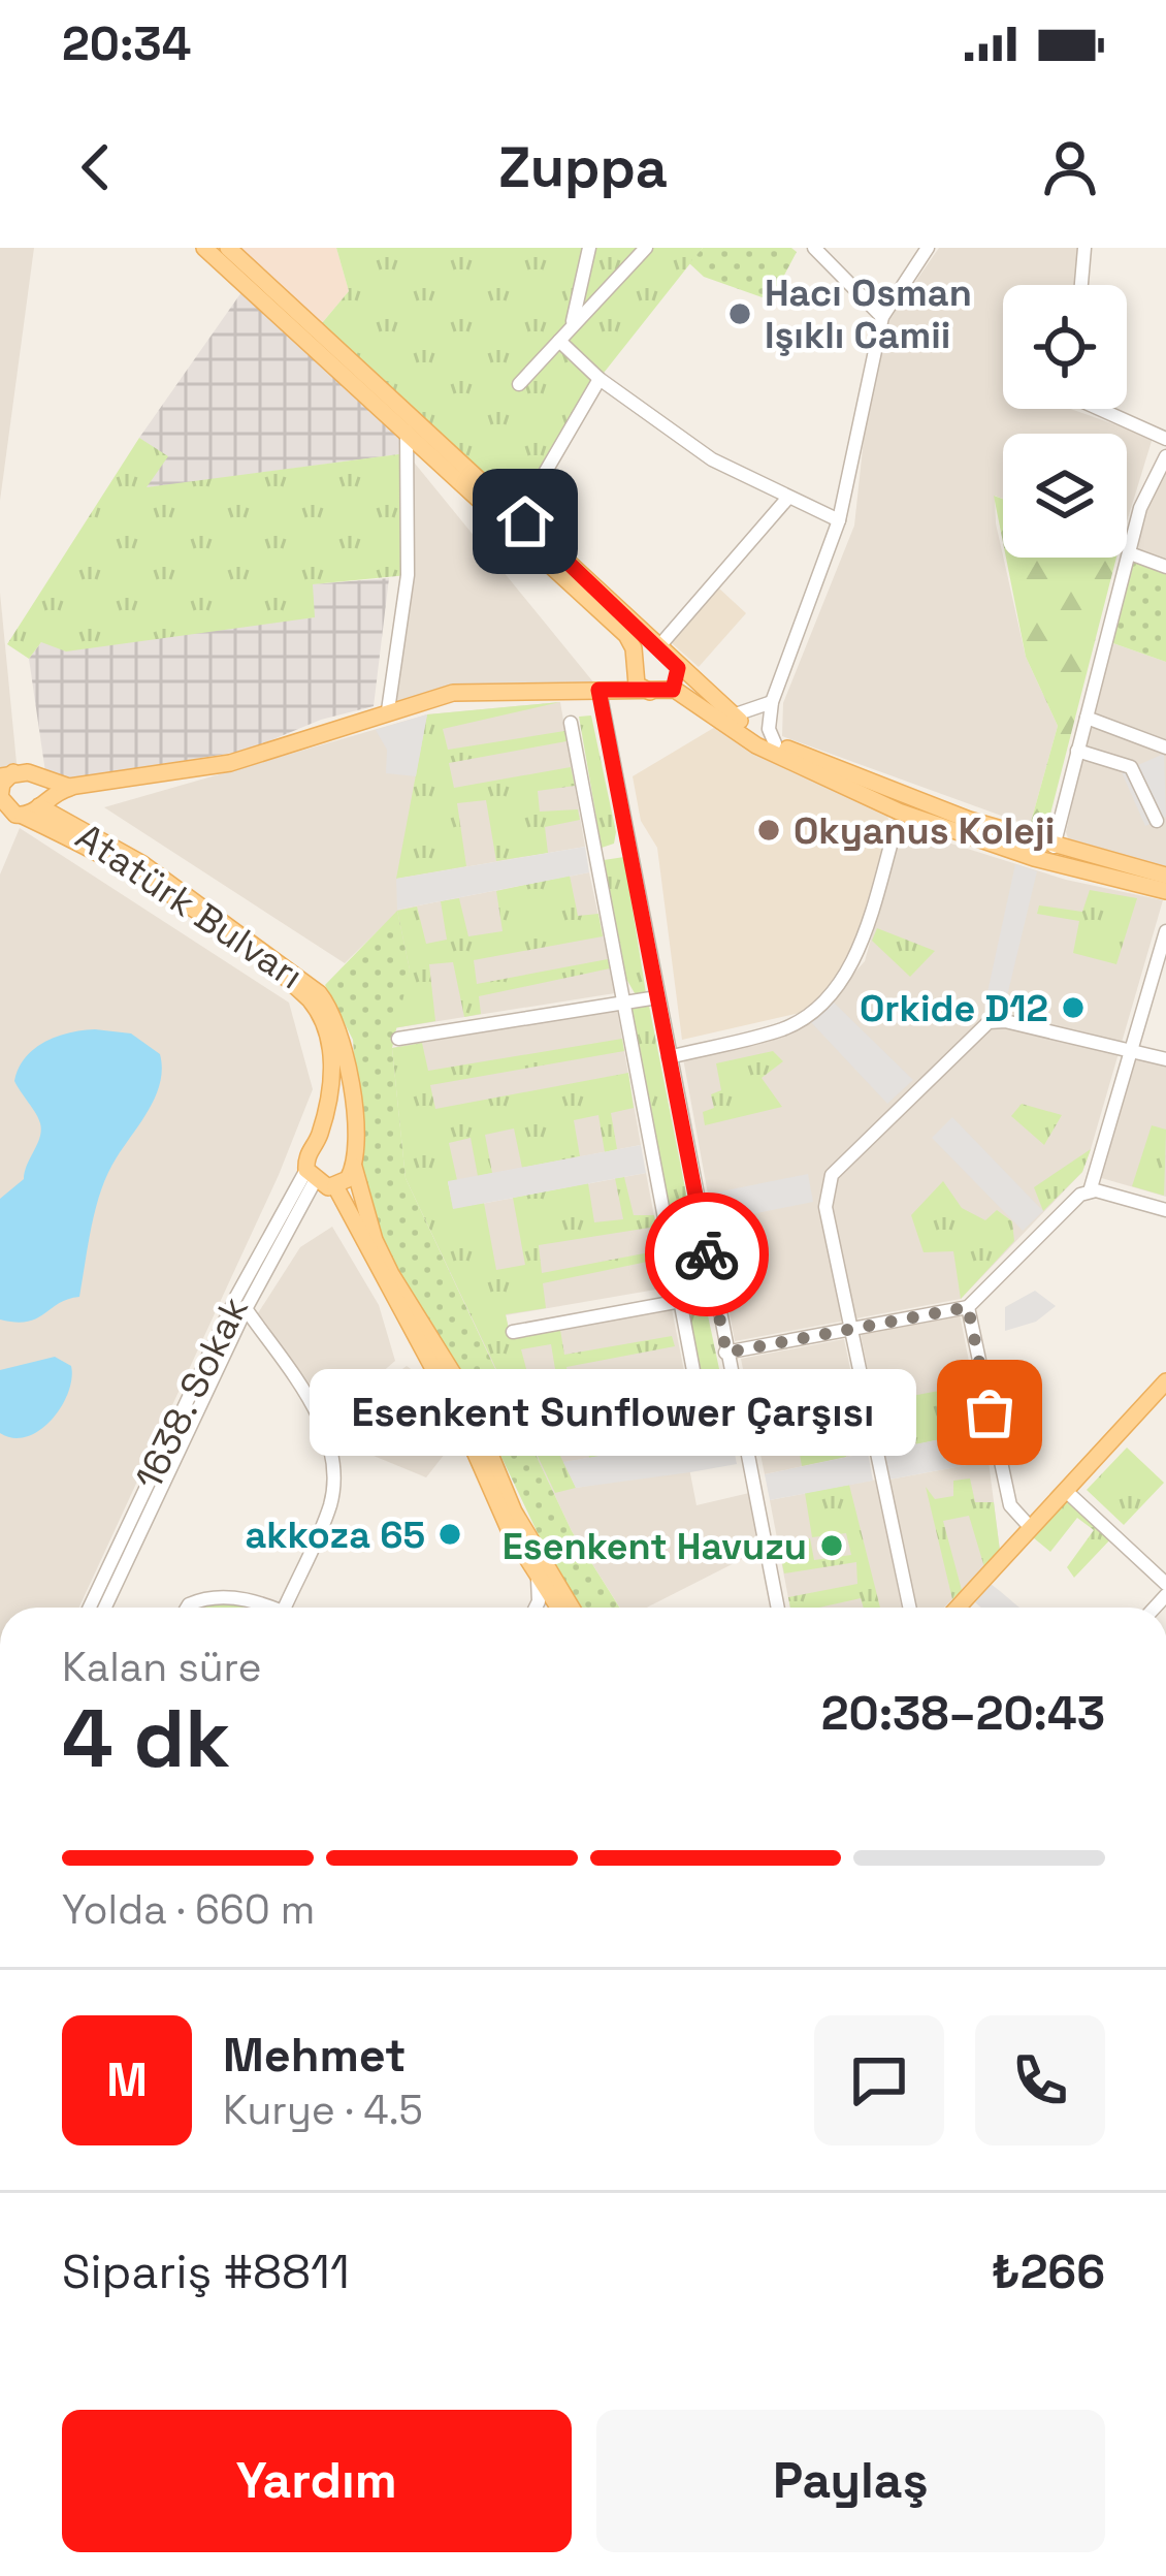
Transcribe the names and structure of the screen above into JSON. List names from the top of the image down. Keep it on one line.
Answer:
{"streets":{"main road":["Atatürk Bulvarı"],"street":["1638. Sokak"]},"crossings":[["Atatürk Bulvarı","1638. Sokak"]],"places":["Hacı Osman Işıklı Camii","Okyanus Koleji","Orkide D12","Esenkent Sunflower Çarşısı","akkoza 65","Esenkent Havuzu"],"page":{"status":"20:34","header":"Zuppa","bubble":"Esenkent Sunflower Çarşısı","heading":["4 dk","Kalan süre","20:38–20:43"],"panel":["Mehmet","Kurye · 4.5","Sipariş #8811","₺266"],"bar":"Yolda · 660 m","round":"M","buttons":["Yardım","Paylaş"]}}
